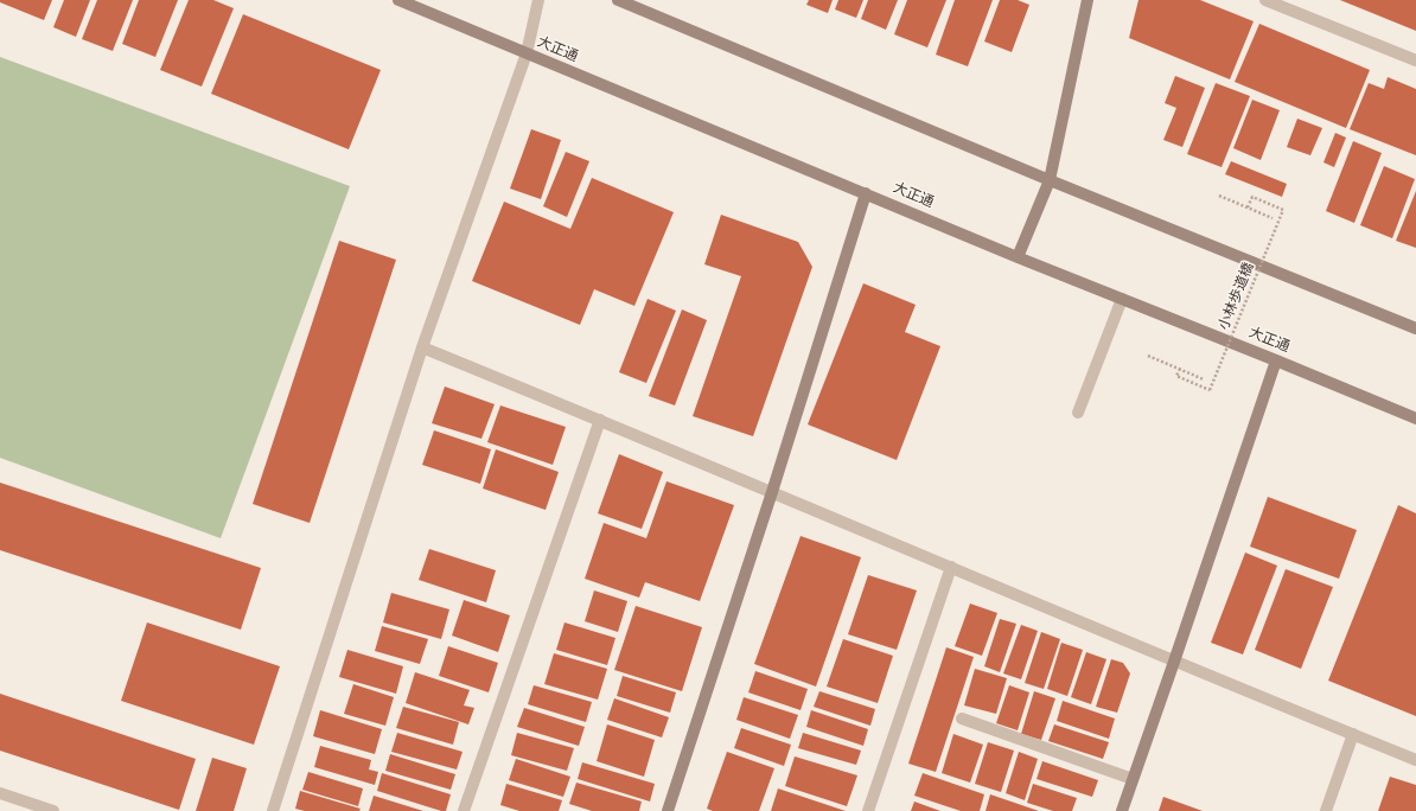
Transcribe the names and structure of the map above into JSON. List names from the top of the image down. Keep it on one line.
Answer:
{"streets":{"main road":["大正通"],"path":["小林歩道橋"]}}
